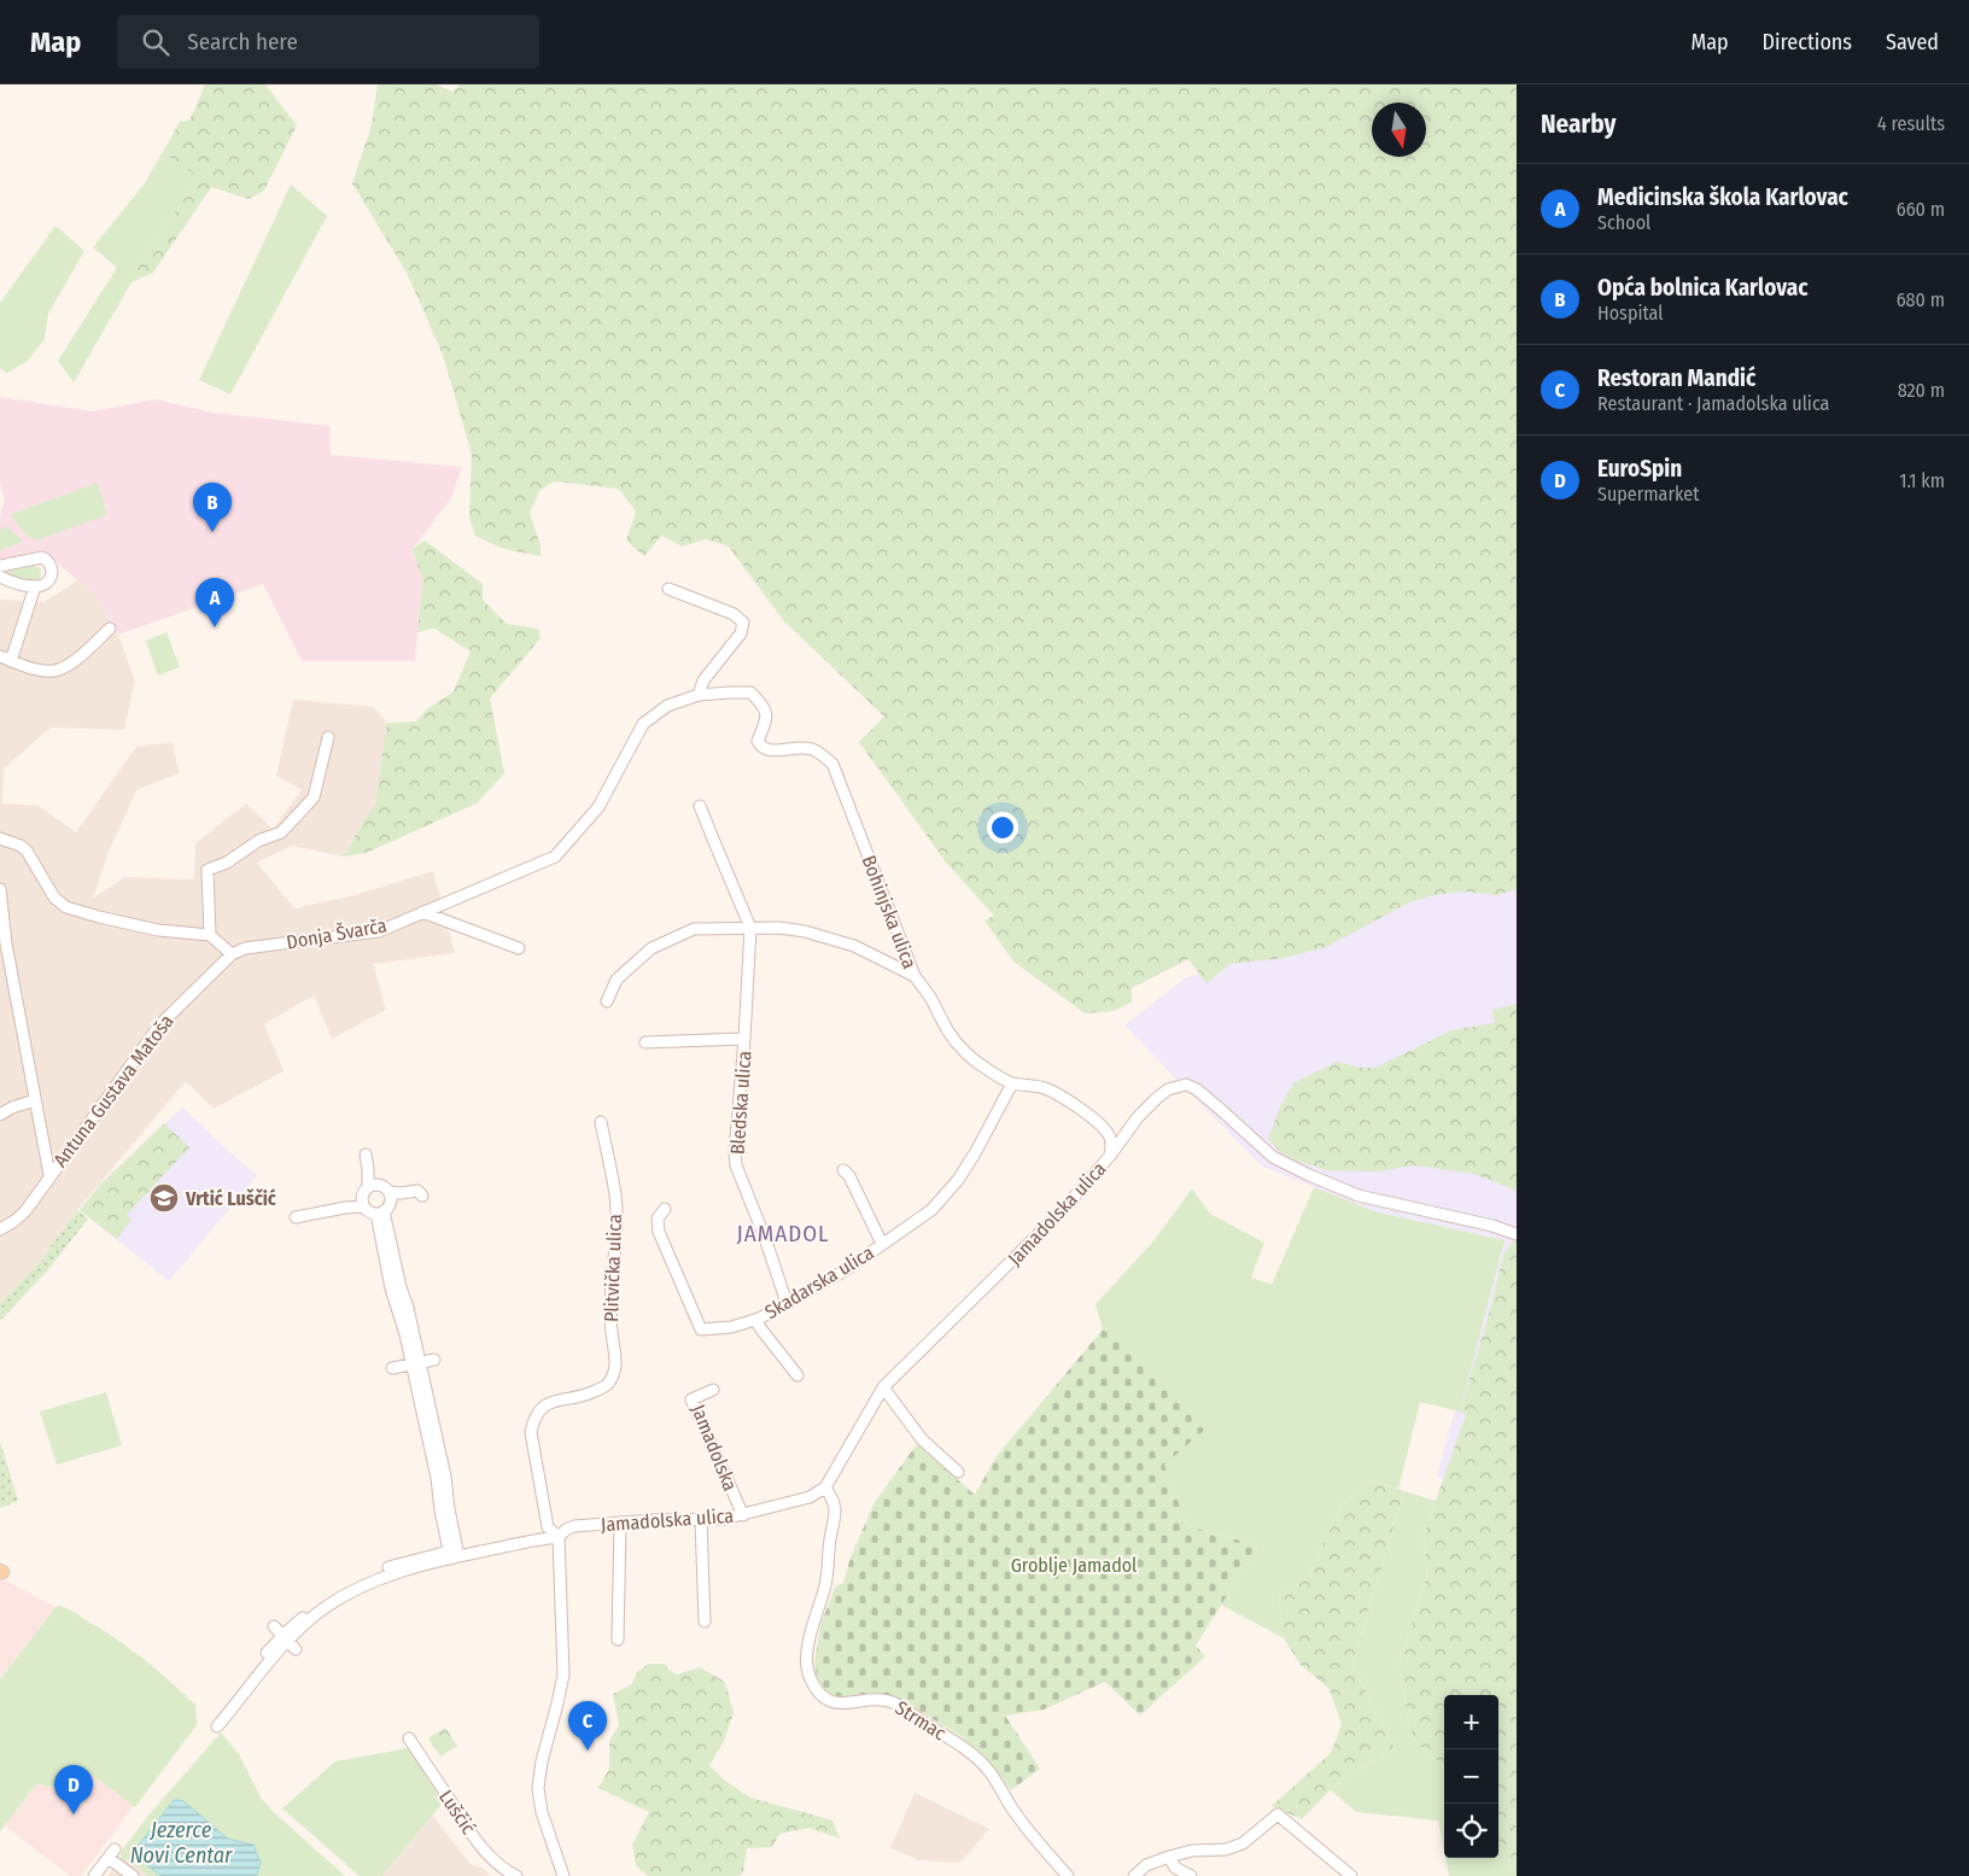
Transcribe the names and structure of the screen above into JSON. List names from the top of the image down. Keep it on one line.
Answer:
{"streets":{"street":["Bohinjska ulica","Donja Švarča","Antuna Gustava Matoša","Bledska ulica","Jamadolska ulica","Plitvička ulica","Skadarska ulica","Jamadolska","Strmac","Luščić"]},"crossings":[["Bohinjska ulica","Donja Švarča"],["Bohinjska ulica","Jamadolska ulica"],["Bohinjska ulica","Skadarska ulica"],["Donja Švarča","Antuna Gustava Matoša"],["Bledska ulica","Skadarska ulica"],["Jamadolska ulica","Plitvička ulica"],["Jamadolska ulica","Jamadolska"],["Jamadolska ulica","Strmac"]],"districts":["JAMADOL"],"water":["Jezerce Novi Centar"],"parks":["Groblje Jamadol"],"places":{"school or university":["Vrtić Luščić"]},"north":"bottom","page":{"header":"Map","search":"Search here","nav":["Map","Directions","Saved"],"heading":["Nearby","4 results"],"list":[{"mark":"A","name":"Medicinska škola Karlovac","note":"School","value":"660 m"},{"mark":"B","name":"Opća bolnica Karlovac","note":"Hospital","value":"680 m"},{"mark":"C","name":"Restoran Mandić","note":"Restaurant · Jamadolska ulica","value":"820 m"},{"mark":"D","name":"EuroSpin","note":"Supermarket","value":"1.1 km"}],"pins":["B","A","C","D"],"map_buttons":["+","−"]}}
